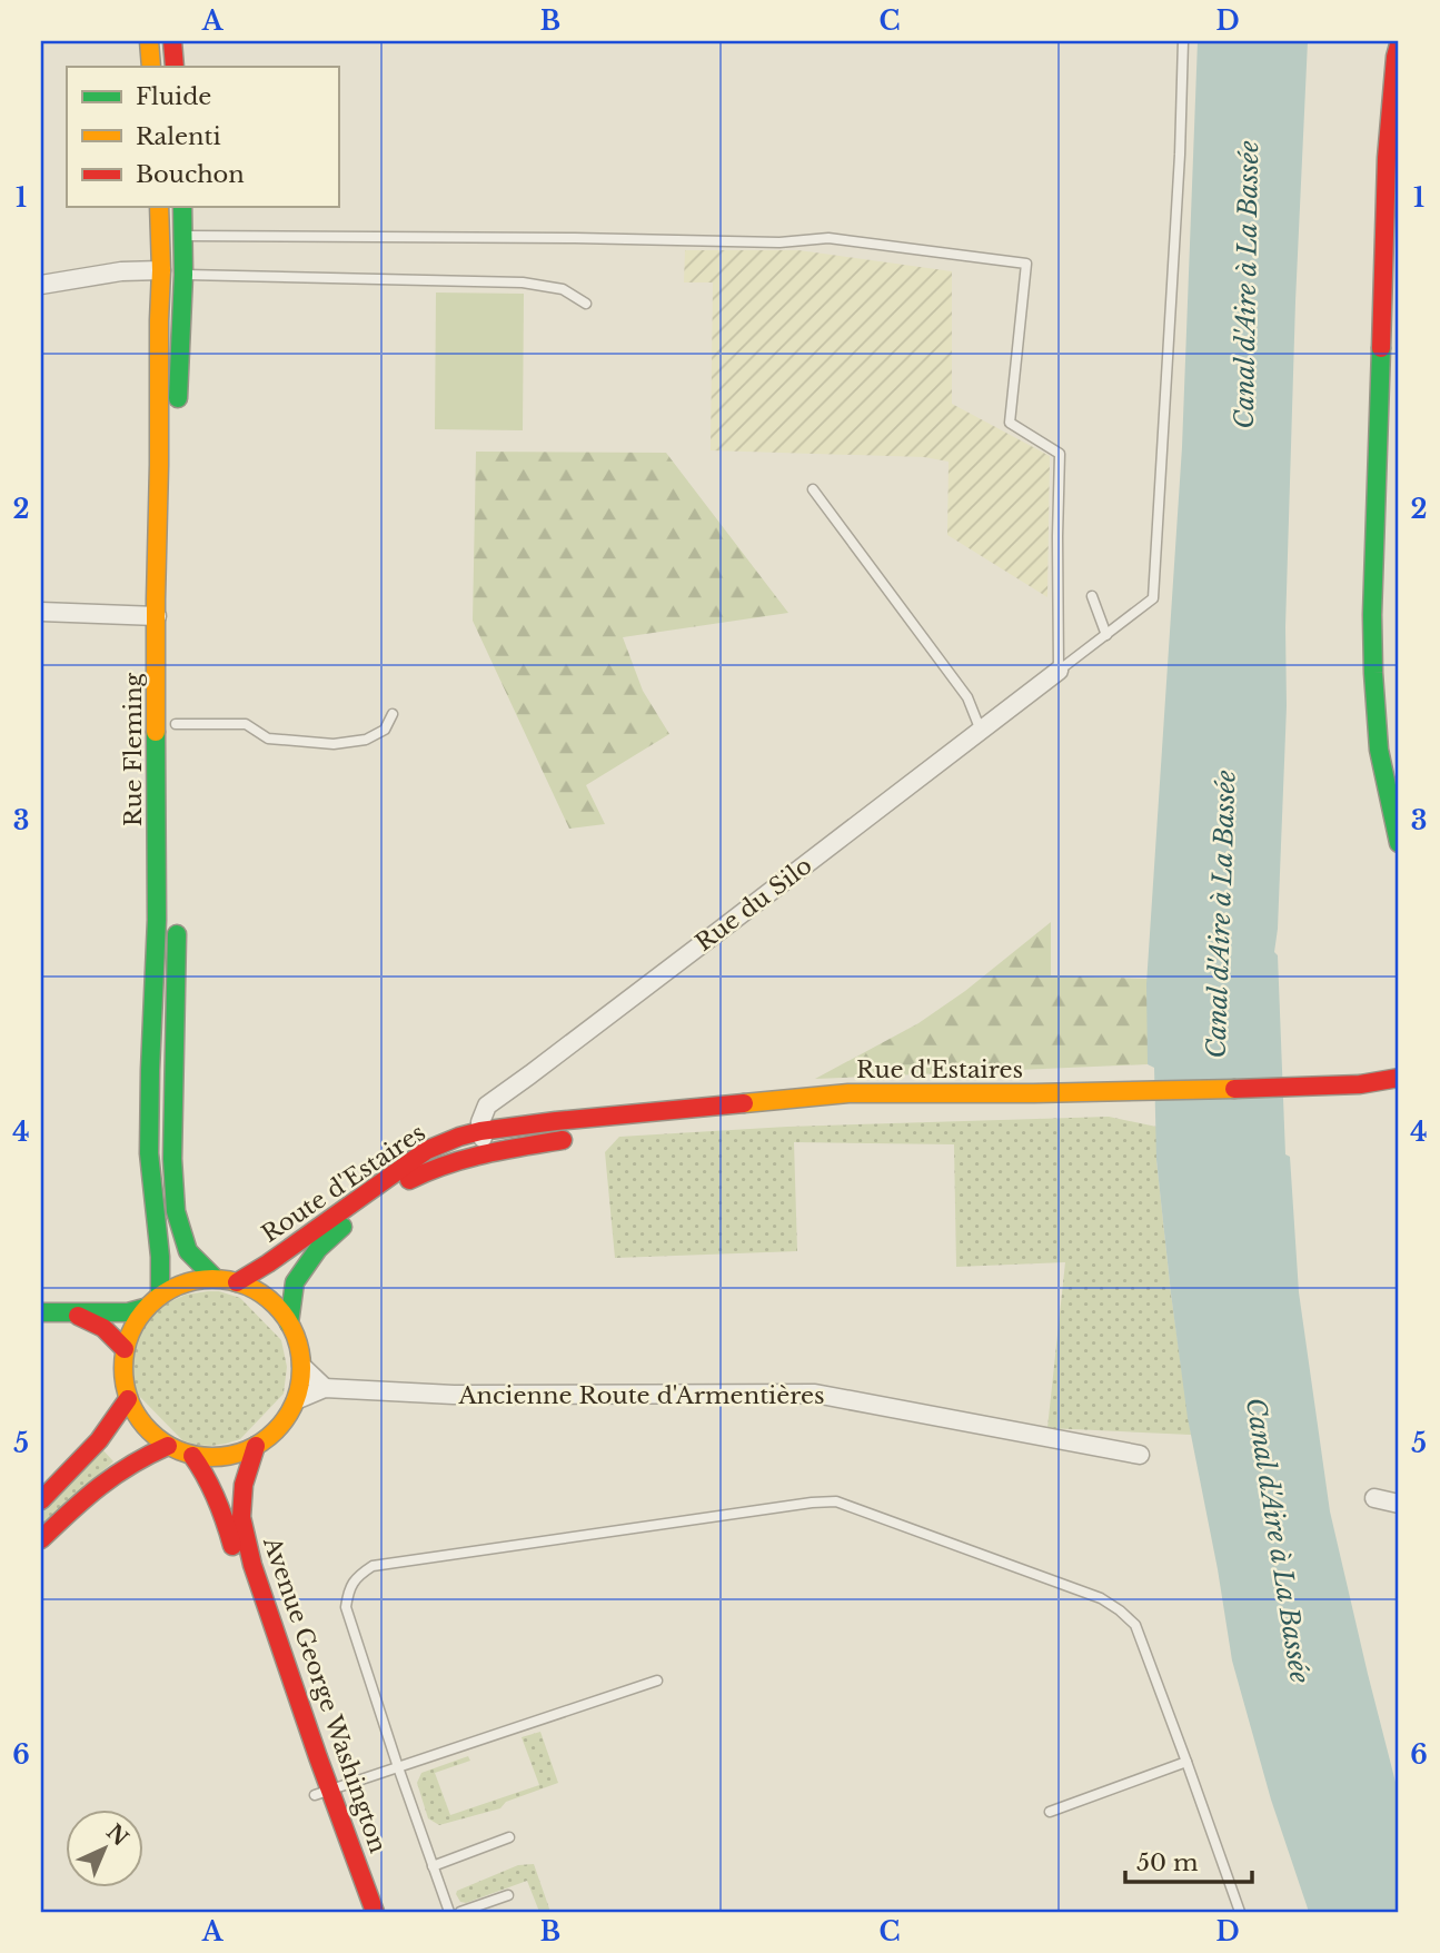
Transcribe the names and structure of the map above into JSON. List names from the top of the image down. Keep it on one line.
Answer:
{"streets":{"main road":["Rue Fleming","Rue d'Estaires","Route d'Estaires","Avenue George Washington"],"street":["Rue du Silo","Ancienne Route d'Armentières"]},"crossings":[["Rue Fleming","Route d'Estaires"],["Rue Fleming","Ancienne Route d'Armentières"],["Rue Fleming","Avenue George Washington"],["Rue du Silo","Rue d'Estaires"],["Rue du Silo","Route d'Estaires"],["Rue d'Estaires","Route d'Estaires"],["Route d'Estaires","Ancienne Route d'Armentières"],["Route d'Estaires","Avenue George Washington"],["Ancienne Route d'Armentières","Avenue George Washington"]],"water":["Canal d'Aire à La Bassée"],"legend":["Fluide","Ralenti","Bouchon"],"scale_bar":"50 m","north":"top right","grid":{"columns":["A","B","C","D"],"rows":["1","2","3","4","5","6"]}}
